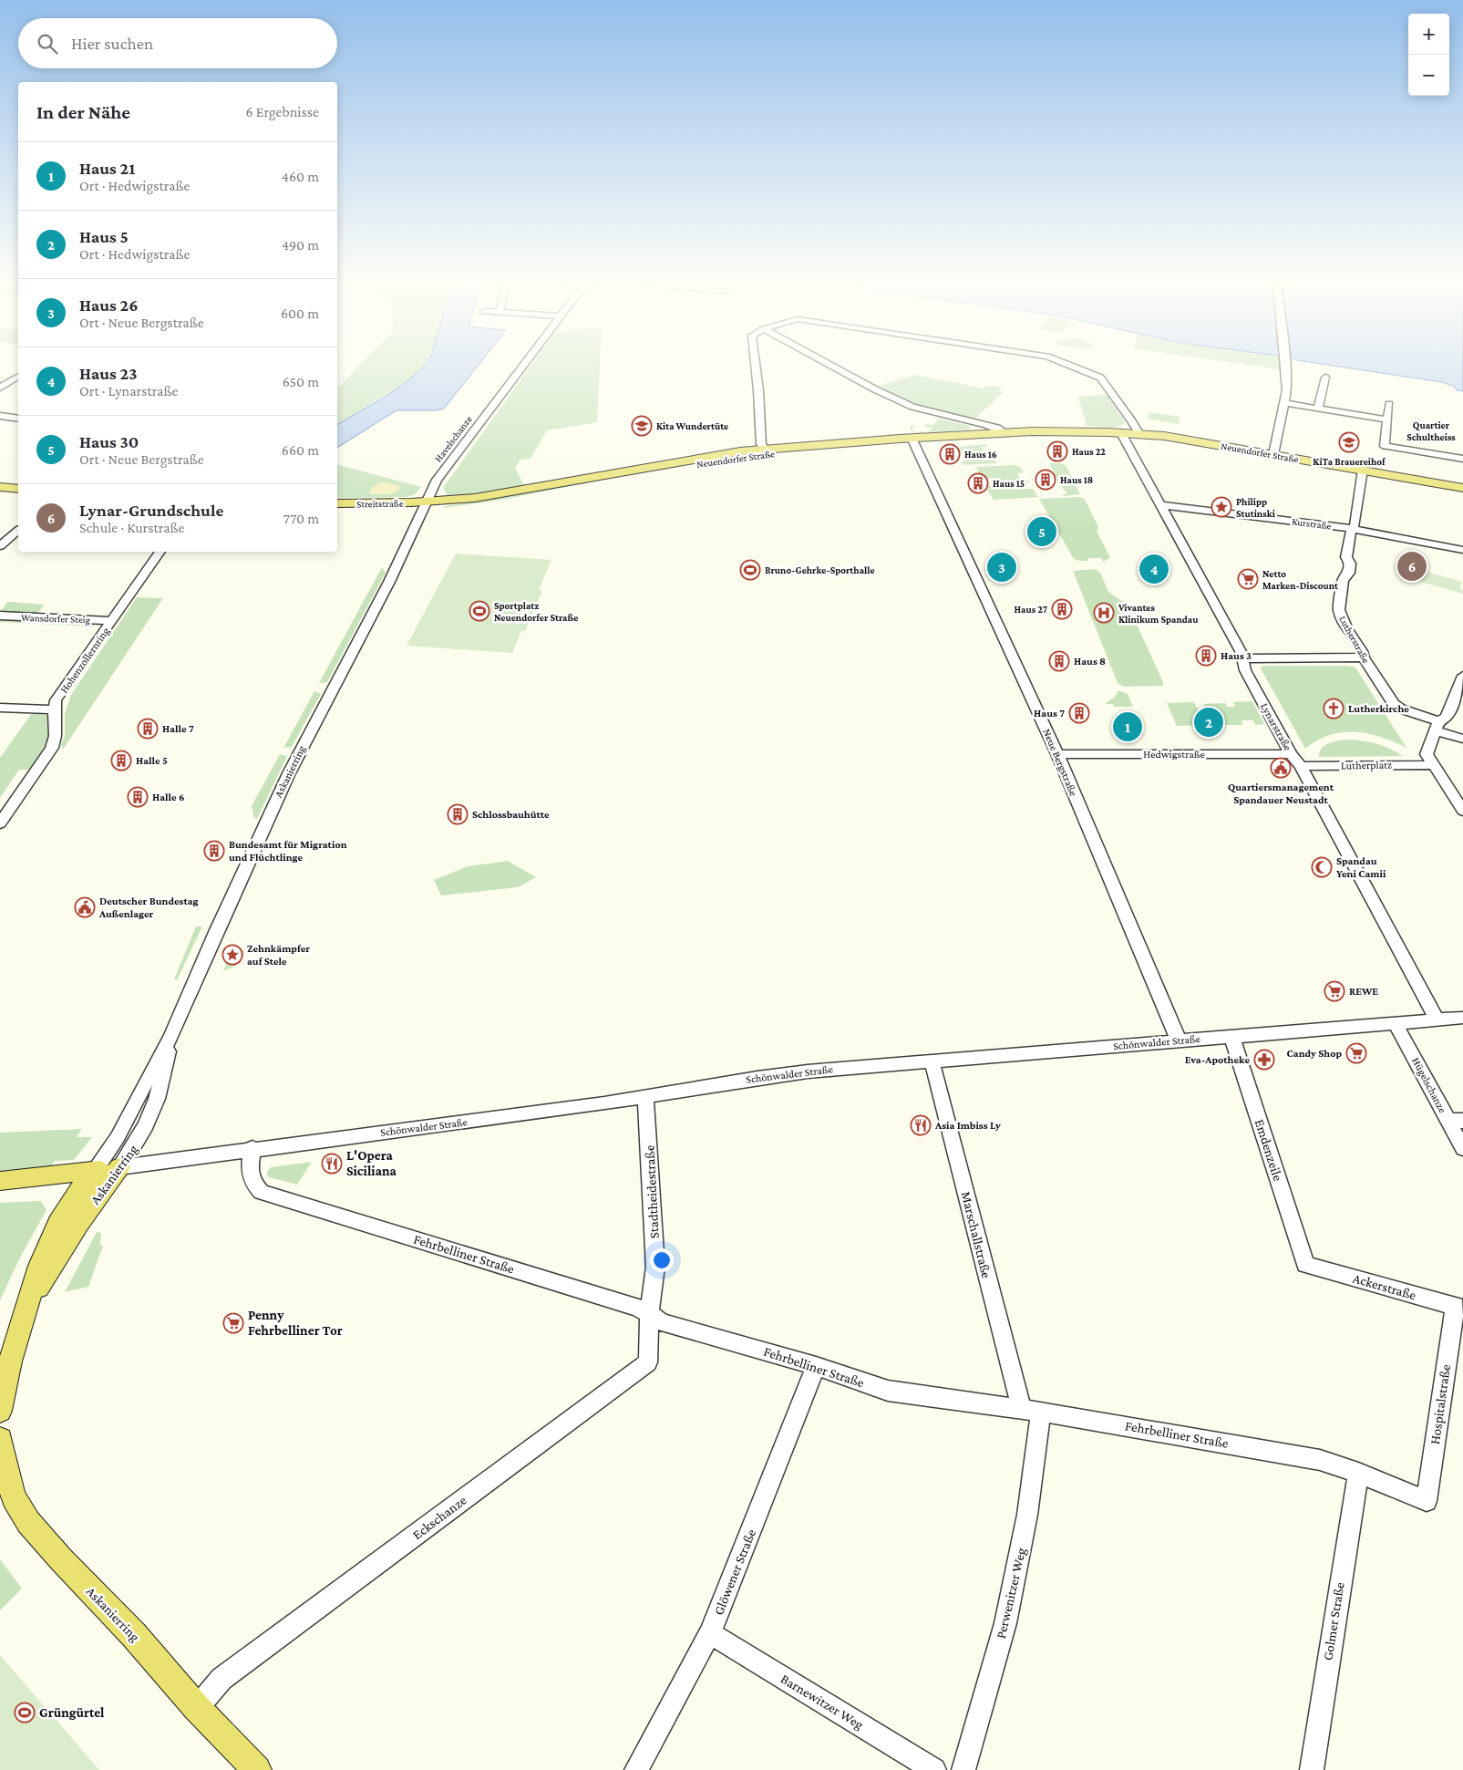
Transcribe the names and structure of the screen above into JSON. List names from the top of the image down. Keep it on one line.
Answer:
{"streets":{"main road":["Neuendorfer Straße","Streitstraße","Askanierring"],"street":["Havelschanze","Kurstraße","Wansdorfer Steig","Lutherstraße","Hohenzollernring","Lynarstraße","Hedwigstraße","Neue Bergstraße","Lutherplatz","Schönwalder Straße","Hügelschanze","Emdenzeile","Stadtheidestraße","Marschallstraße","Fehrbelliner Straße","Ackerstraße","Hospitalstraße","Eckschanze","Glöwener Straße","Perwenitzer Weg","Golmer Straße","Barnewitzer Weg"]},"crossings":[["Havelschanze","Neuendorfer Straße"],["Havelschanze","Streitstraße"],["Havelschanze","Askanierring"],["Neuendorfer Straße","Streitstraße"],["Neuendorfer Straße","Lutherstraße"],["Neuendorfer Straße","Lynarstraße"],["Neuendorfer Straße","Neue Bergstraße"],["Neuendorfer Straße","Askanierring"],["Streitstraße","Askanierring"],["Kurstraße","Lutherstraße"],["Kurstraße","Lynarstraße"],["Wansdorfer Steig","Hohenzollernring"],["Lynarstraße","Hedwigstraße"],["Lynarstraße","Lutherplatz"],["Lynarstraße","Schönwalder Straße"],["Hedwigstraße","Neue Bergstraße"],["Neue Bergstraße","Schönwalder Straße"],["Askanierring","Schönwalder Straße"],["Askanierring","Eckschanze"],["Schönwalder Straße","Hügelschanze"],["Schönwalder Straße","Emdenzeile"],["Schönwalder Straße","Stadtheidestraße"],["Schönwalder Straße","Marschallstraße"],["Schönwalder Straße","Fehrbelliner Straße"],["Emdenzeile","Ackerstraße"],["Stadtheidestraße","Fehrbelliner Straße"],["Stadtheidestraße","Eckschanze"],["Marschallstraße","Fehrbelliner Straße"],["Marschallstraße","Perwenitzer Weg"],["Fehrbelliner Straße","Hospitalstraße"],["Fehrbelliner Straße","Eckschanze"],["Fehrbelliner Straße","Glöwener Straße"],["Fehrbelliner Straße","Perwenitzer Weg"],["Fehrbelliner Straße","Golmer Straße"],["Ackerstraße","Hospitalstraße"],["Glöwener Straße","Barnewitzer Weg"]],"districts":["Quartier Schultheiss"],"places":{"school or university":["Kita Wundertüte","KiTa Brauereihof"],"building":["Haus 22","Haus 16","Haus 18","Haus 15","Haus 27","Haus 3","Haus 8","Haus 7","Halle 7","Halle 5","Halle 6","Schlossbauhütte","Bundesamt für Migration und Flüchtlinge"],"place":["Philipp Stutinski","Zehnkämpfer auf Stele"],"sports":["Bruno-Gehrke-Sporthalle","Sportplatz Neuendorfer Straße","Grüngürtel"],"supermarket":["Netto Marken-Discount","REWE","Candy Shop","Penny Fehrbelliner Tor"],"hospital":["Vivantes Klinikum Spandau"],"church":["Lutherkirche"],"public building":["Quartiersmanagement Spandauer Neustadt","Deutscher Bundestag Außenlager"],"mosque":["Spandau Yeni Camii"],"pharmacy":["Eva-Apotheke"],"restaurant":["Asia Imbiss Ly","L'Opera Siciliana"]},"page":{"map_buttons":["+","−"],"search":"Hier suchen","heading":["In der Nähe","6 Ergebnisse"],"list":[{"mark":"1","name":"Haus 21","note":"Ort · Hedwigstraße","value":"460 m"},{"mark":"2","name":"Haus 5","note":"Ort · Hedwigstraße","value":"490 m"},{"mark":"3","name":"Haus 26","note":"Ort · Neue Bergstraße","value":"600 m"},{"mark":"4","name":"Haus 23","note":"Ort · Lynarstraße","value":"650 m"},{"mark":"5","name":"Haus 30","note":"Ort · Neue Bergstraße","value":"660 m"},{"mark":"6","name":"Lynar-Grundschule","note":"Schule · Kurstraße","value":"770 m"}],"pins":["5","6","3","4","2","1"]}}
